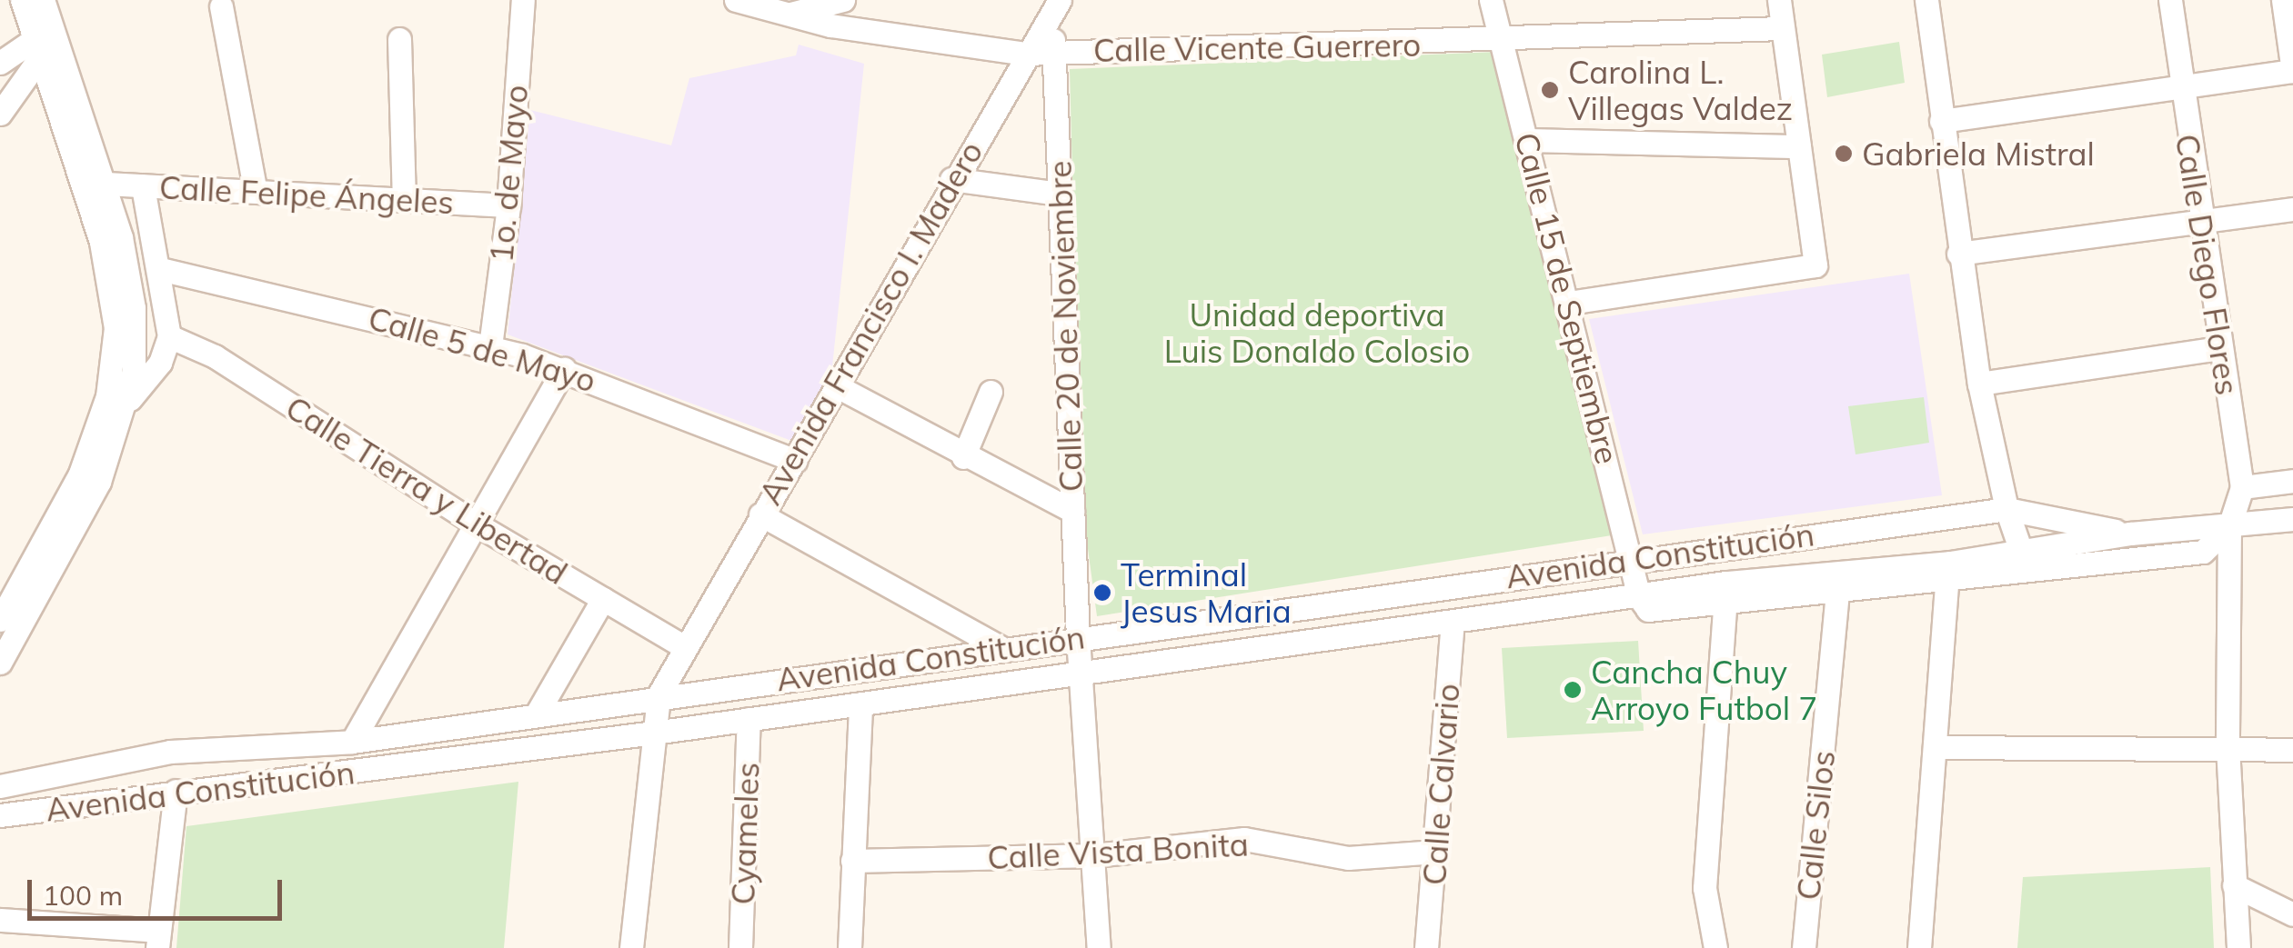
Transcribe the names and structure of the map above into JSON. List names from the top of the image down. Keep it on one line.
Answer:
{"streets":{"street":["Calle Vicente Guerrero","1o. de Mayo","Calle Felipe Ángeles","Calle Diego Flores","Calle 15 de Septiembre","Avenida Francisco I. Madero","Calle 20 de Noviembre","Calle 5 de Mayo","Calle Tierra y Libertad","Avenida Constitución","Calle Calvario","Calle Silos","Cyameles","Calle Vista Bonita"]},"crossings":[["Calle Vicente Guerrero","Calle 15 de Septiembre"],["Calle Vicente Guerrero","Avenida Francisco I. Madero"],["Calle Vicente Guerrero","Calle 20 de Noviembre"],["1o. de Mayo","Calle Felipe Ángeles"],["1o. de Mayo","Calle 5 de Mayo"],["Calle Diego Flores","Avenida Constitución"],["Calle 15 de Septiembre","Avenida Constitución"],["Avenida Francisco I. Madero","Calle 20 de Noviembre"],["Avenida Francisco I. Madero","Calle 5 de Mayo"],["Avenida Francisco I. Madero","Calle Tierra y Libertad"],["Avenida Francisco I. Madero","Avenida Constitución"],["Calle 20 de Noviembre","Avenida Constitución"],["Calle 20 de Noviembre","Calle Vista Bonita"],["Avenida Constitución","Calle Calvario"],["Avenida Constitución","Cyameles"],["Calle Calvario","Calle Vista Bonita"]],"parks":["Unidad deportiva Luis Donaldo Colosio"],"places":["Carolina L. Villegas Valdez","Gabriela Mistral","Terminal Jesus Maria","Cancha Chuy Arroyo Futbol 7"],"scale_bar":"100 m"}
